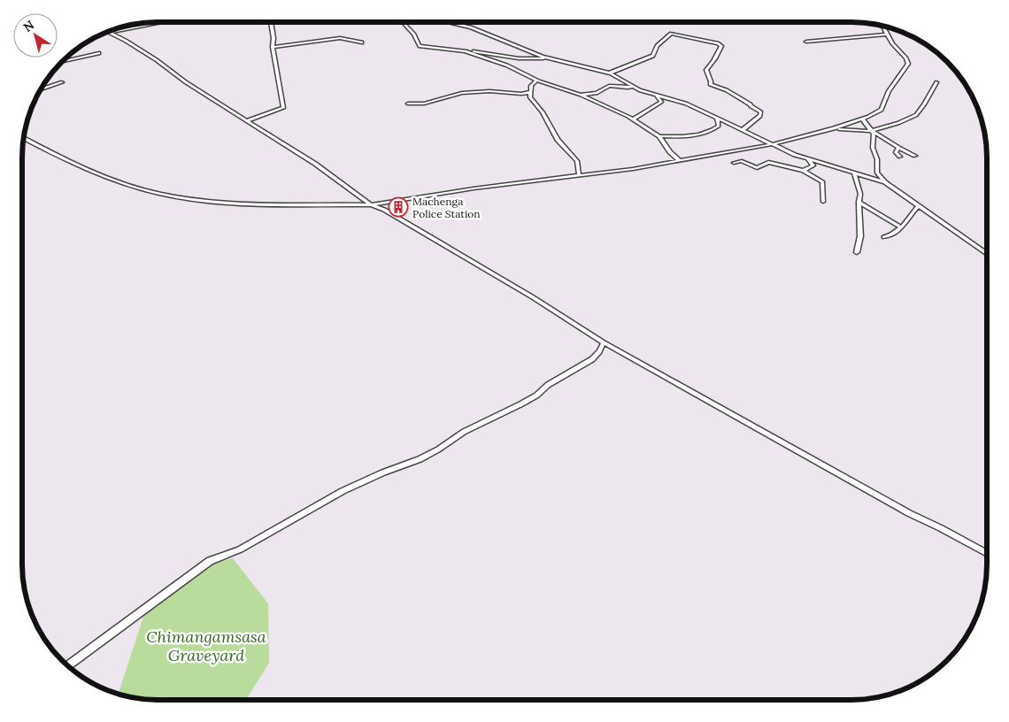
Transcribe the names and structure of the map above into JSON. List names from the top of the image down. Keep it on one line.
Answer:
{"parks":["Chimangamsasa Graveyard"],"places":{"building":["Machenga Police Station"]},"north":"top left"}
